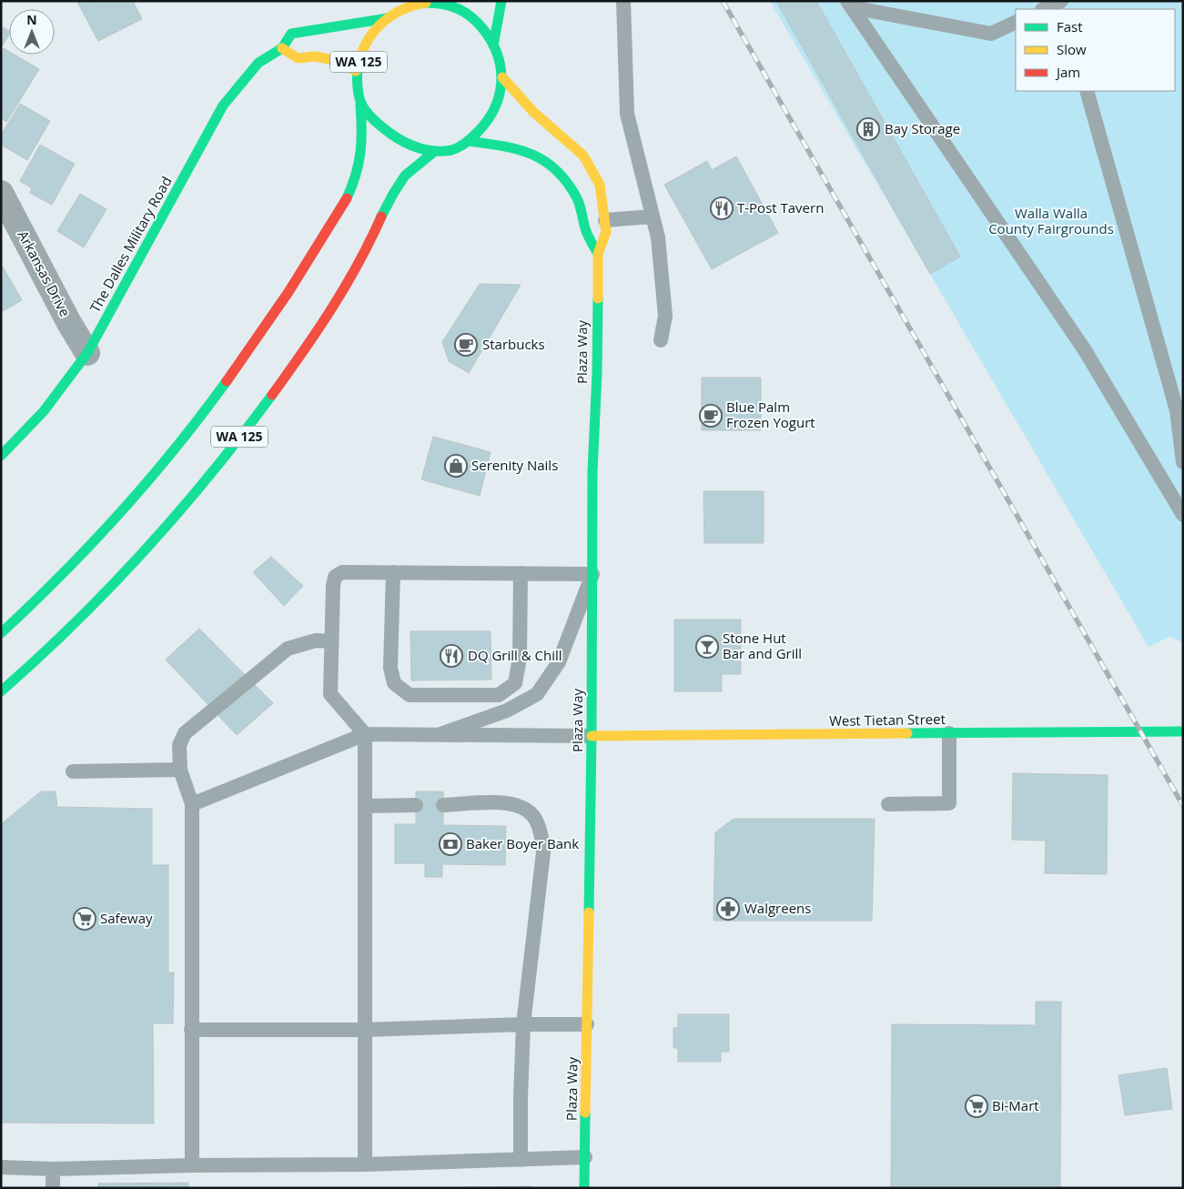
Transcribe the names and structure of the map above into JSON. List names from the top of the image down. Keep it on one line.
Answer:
{"streets":{"main road":["WA 125","The Dalles Military Road","Plaza Way","West Tietan Street"],"street":["Arkansas Drive"]},"crossings":[["WA 125","The Dalles Military Road"],["WA 125","Plaza Way"],["The Dalles Military Road","Arkansas Drive"],["The Dalles Military Road","Plaza Way"],["Plaza Way","West Tietan Street"]],"parks":["Walla Walla County Fairgrounds"],"places":{"building":["Bay Storage"],"restaurant":["T-Post Tavern","DQ Grill & Chill"],"cafe":["Starbucks","Blue Palm Frozen Yogurt"],"shop":["Serenity Nails"],"bar":["Stone Hut Bar and Grill"],"bank":["Baker Boyer Bank"],"pharmacy":["Walgreens"],"supermarket":["Safeway","Bi-Mart"]},"legend":["Fast","Slow","Jam"],"north":"top"}
